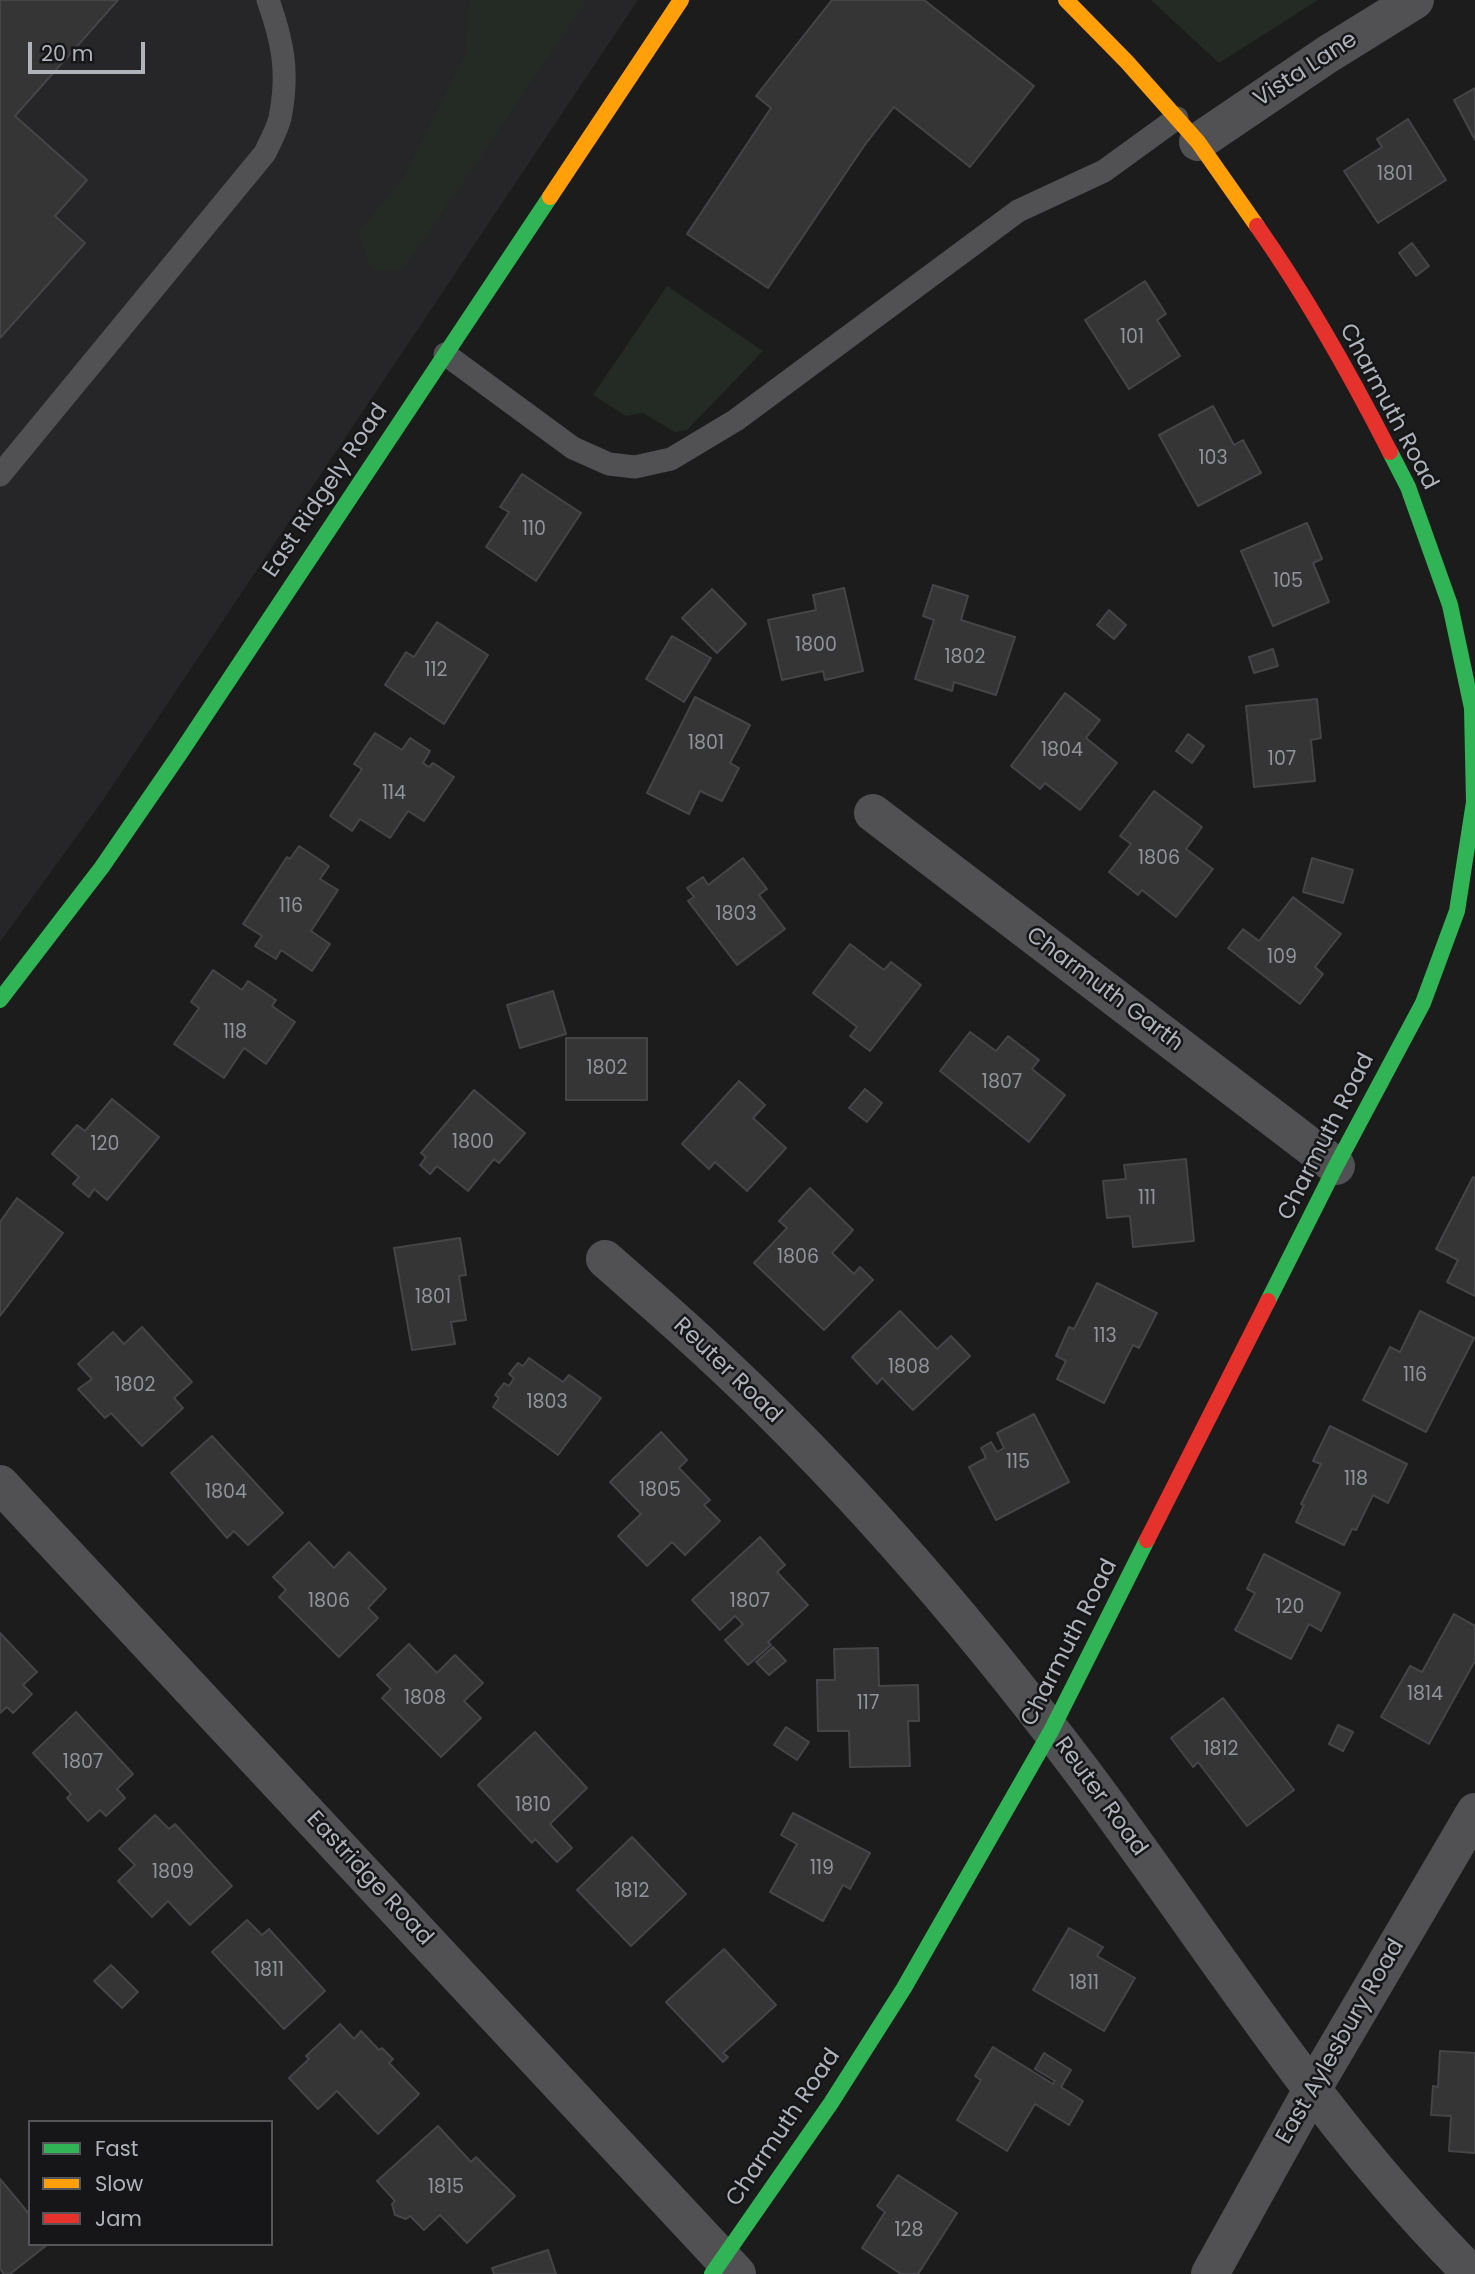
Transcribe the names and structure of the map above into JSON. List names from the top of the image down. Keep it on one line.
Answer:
{"streets":{"street":["Vista Lane","Charmuth Road","East Ridgely Road","Charmuth Garth","Reuter Road","Eastridge Road","East Aylesbury Road"]},"crossings":[["Vista Lane","Charmuth Road"],["Charmuth Road","Charmuth Garth"],["Charmuth Road","Reuter Road"],["Charmuth Road","Eastridge Road"],["Reuter Road","East Aylesbury Road"]],"house_numbers":["1801","101","103","110","105","1800","1802","112","1801","1804","107","114","1806","116","1803","109","118","1802","1807","1800","120","111","1806","1801","113","1808","116","1802","1803","115","118","1805","1804","1806","1807","120","1814","1808","117","1812","1807","1810","119","1809","1812","1811","1811","1815","128"],"legend":["Fast","Slow","Jam"],"scale_bar":"20 m"}
